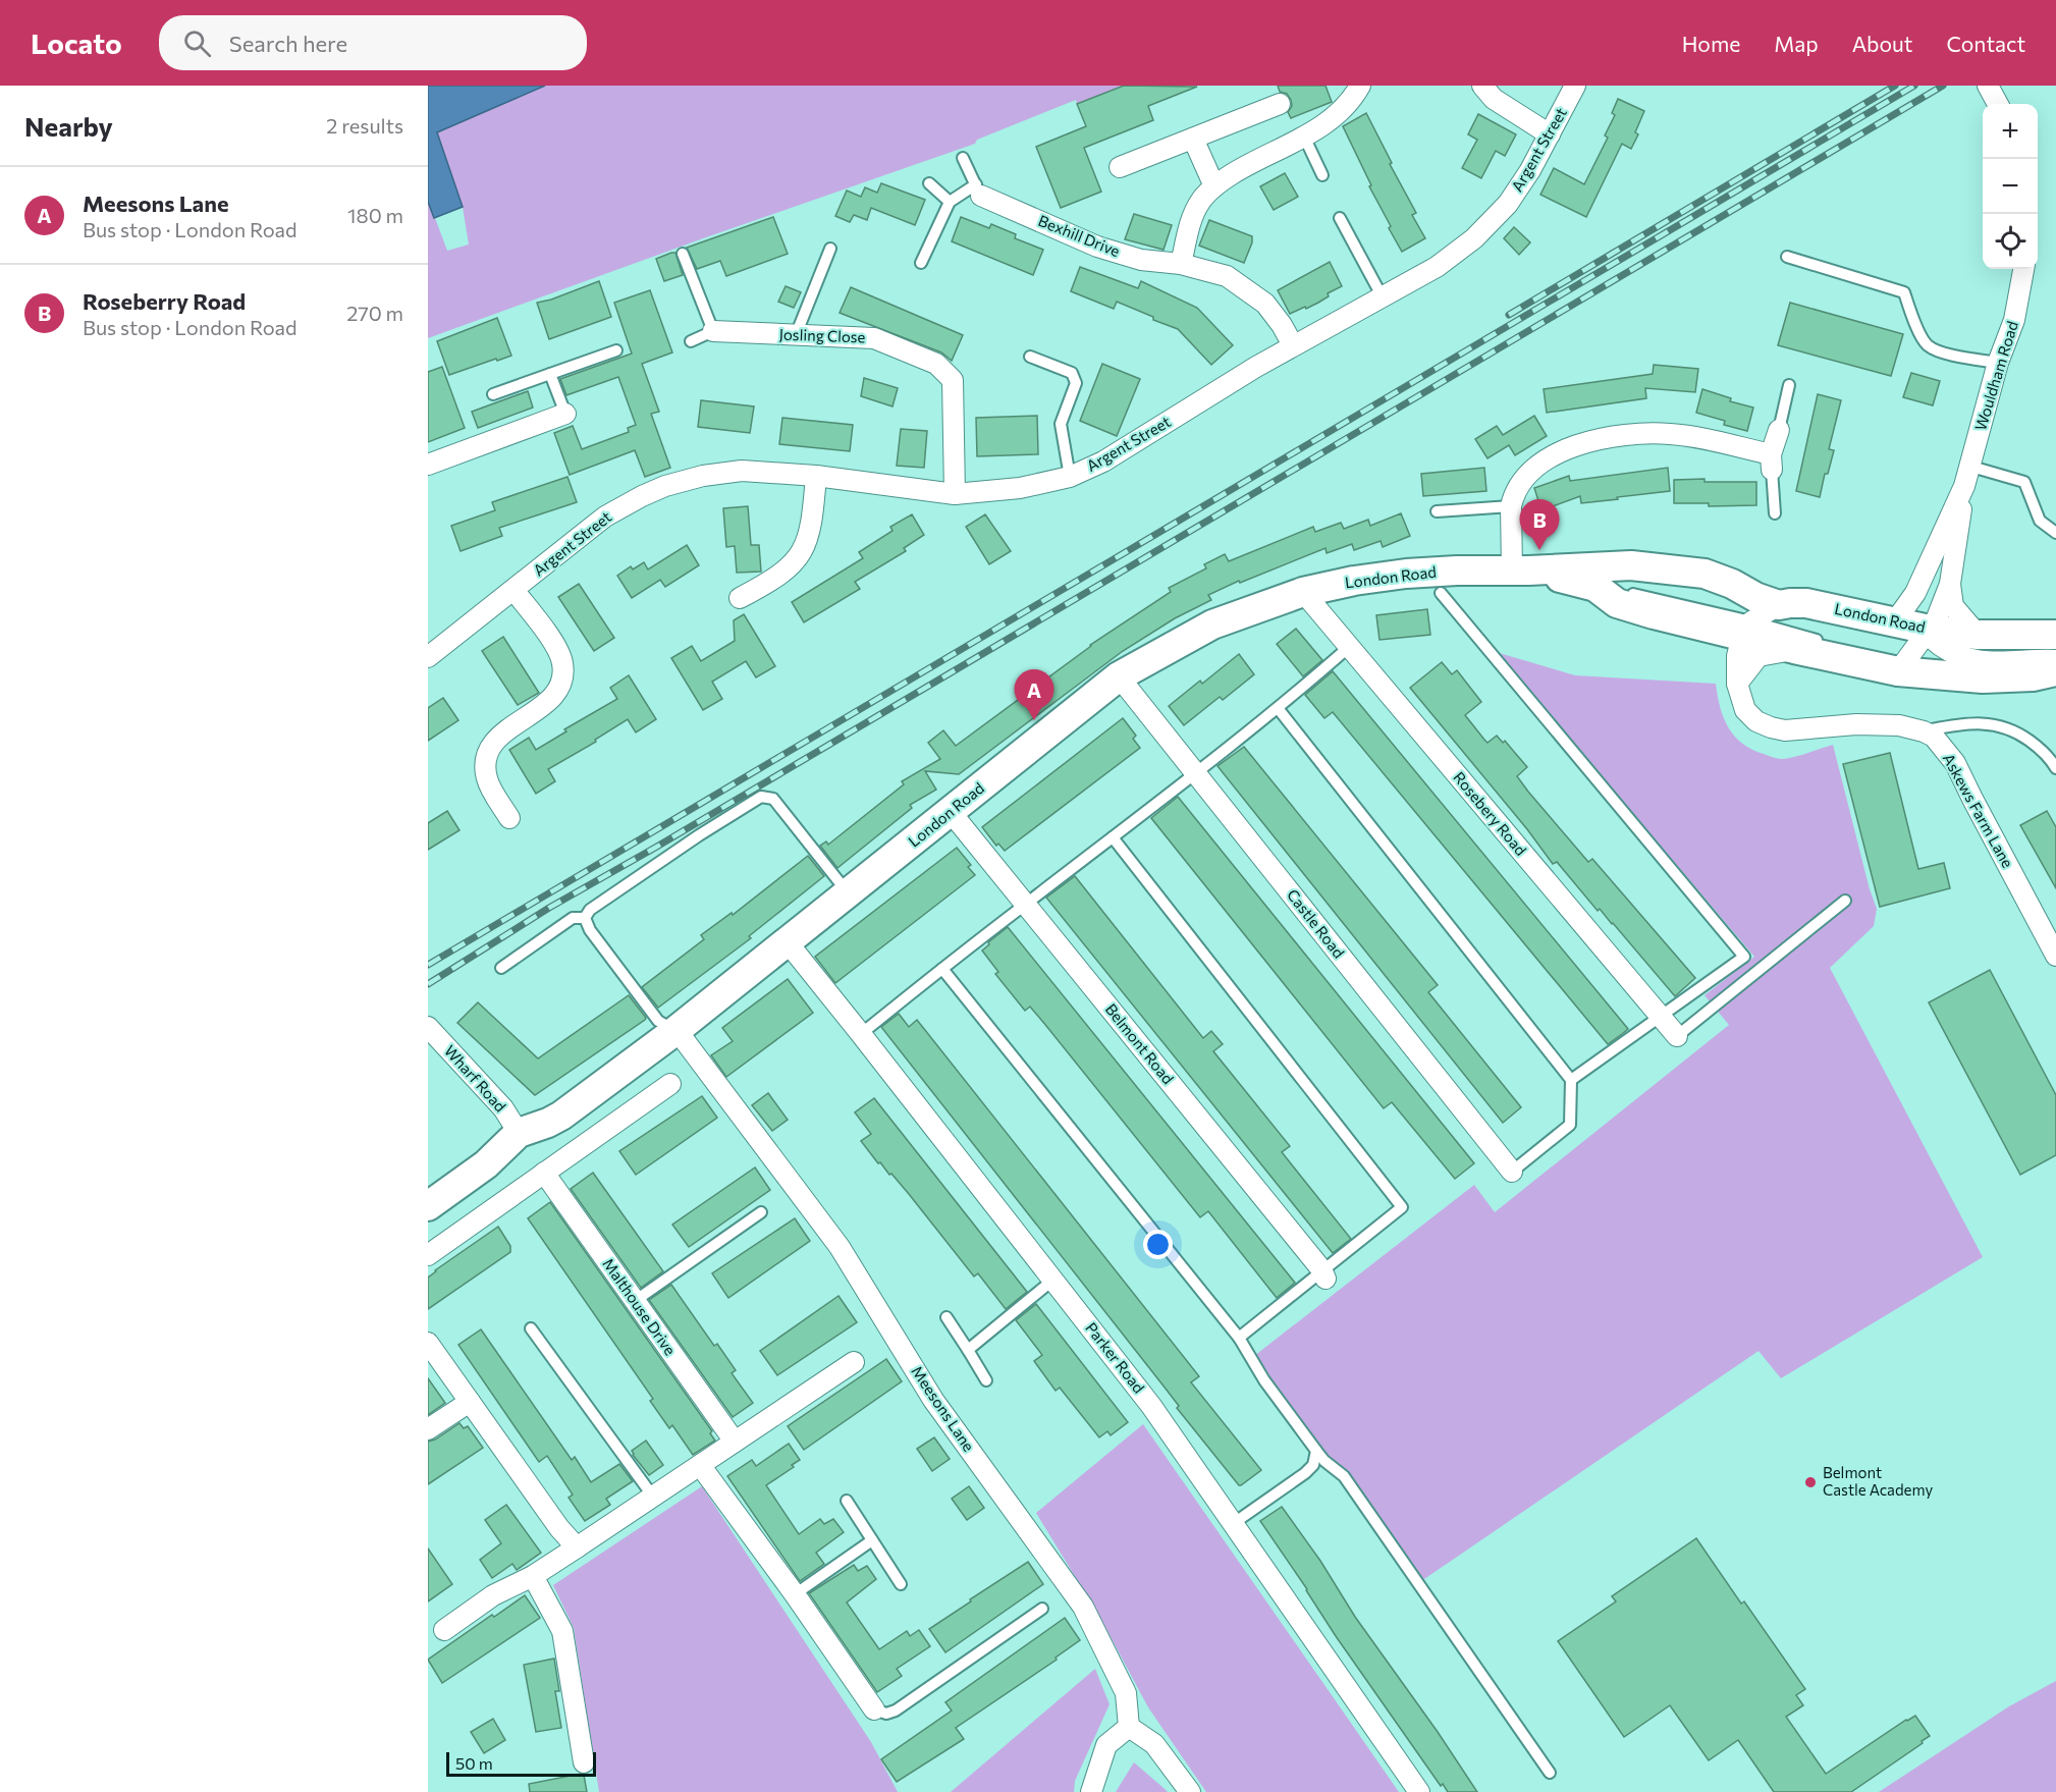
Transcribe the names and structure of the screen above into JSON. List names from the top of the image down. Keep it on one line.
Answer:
{"streets":{"street":["Argent Street","Bexhill Drive","Josling Close","Wouldham Road","London Road","Askews Farm Lane","Rosebery Road","Castle Road","Belmont Road","Wharf Road","Malthouse Drive","Parker Road","Meesons Lane"]},"crossings":[["Argent Street","Bexhill Drive"],["Argent Street","Josling Close"],["Wouldham Road","London Road"],["London Road","Rosebery Road"],["London Road","Castle Road"],["London Road","Belmont Road"],["London Road","Wharf Road"],["London Road","Parker Road"],["London Road","Meesons Lane"]],"places":["Belmont Castle Academy"],"scale_bar":"50 m","page":{"header":"Locato","search":"Search here","nav":["Home","Map","About","Contact"],"heading":["Nearby","2 results"],"map_buttons":["+","−"],"list":[{"mark":"A","name":"Meesons Lane","note":"Bus stop · London Road","value":"180 m"},{"mark":"B","name":"Roseberry Road","note":"Bus stop · London Road","value":"270 m"}],"pins":["B","A"],"scale":"50 m"}}
